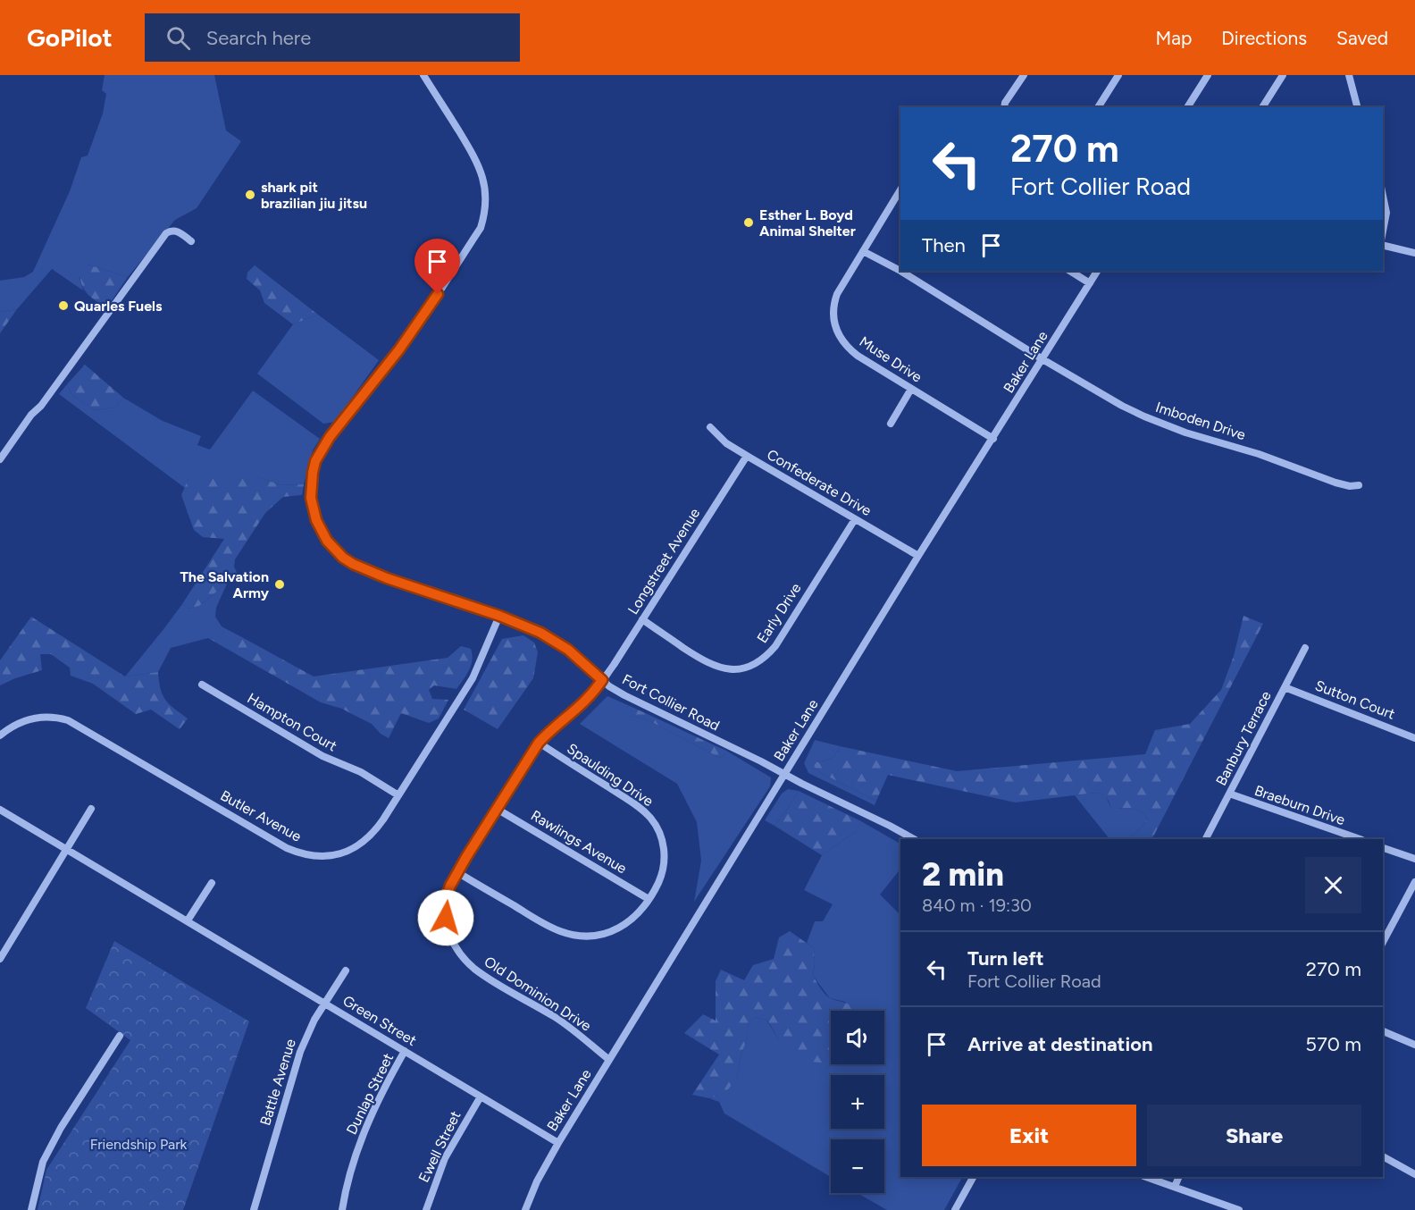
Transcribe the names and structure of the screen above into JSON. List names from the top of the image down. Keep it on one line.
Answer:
{"streets":{"street":["Muse Drive","Baker Lane","Imboden Drive","Confederate Drive","Longstreet Avenue","Early Drive","Sutton Court","Fort Collier Road","Hampton Court","Banbury Terrace","Spaulding Drive","Braeburn Drive","Butler Avenue","Rawlings Avenue","Old Dominion Drive","Green Street","Battle Avenue","Dunlap Street","Ewell Street"]},"crossings":[["Muse Drive","Baker Lane"],["Muse Drive","Imboden Drive"],["Baker Lane","Imboden Drive"],["Baker Lane","Confederate Drive"],["Baker Lane","Fort Collier Road"],["Baker Lane","Old Dominion Drive"],["Baker Lane","Green Street"],["Confederate Drive","Longstreet Avenue"],["Confederate Drive","Early Drive"],["Longstreet Avenue","Early Drive"],["Longstreet Avenue","Fort Collier Road"],["Longstreet Avenue","Old Dominion Drive"],["Sutton Court","Banbury Terrace"],["Fort Collier Road","Butler Avenue"],["Fort Collier Road","Old Dominion Drive"],["Hampton Court","Butler Avenue"],["Banbury Terrace","Braeburn Drive"],["Spaulding Drive","Rawlings Avenue"],["Spaulding Drive","Old Dominion Drive"],["Rawlings Avenue","Old Dominion Drive"],["Green Street","Battle Avenue"],["Green Street","Dunlap Street"],["Green Street","Ewell Street"]],"parks":["Friendship Park"],"places":["shark pit brazilian jiu jitsu","Esther L. Boyd Animal Shelter","Quarles Fuels","The Salvation Army"],"page":{"header":"GoPilot","search":"Search here","nav":["Map","Directions","Saved"],"turn":["270 m","Fort Collier Road"],"then":"Then","heading":["2 min","840 m · 19:30"],"list":[{"name":"Turn left","note":"Fort Collier Road","value":"270 m"},{"name":"Arrive at destination","value":"570 m"}],"map_buttons":["+","−"],"buttons":["Exit","Share"]}}
